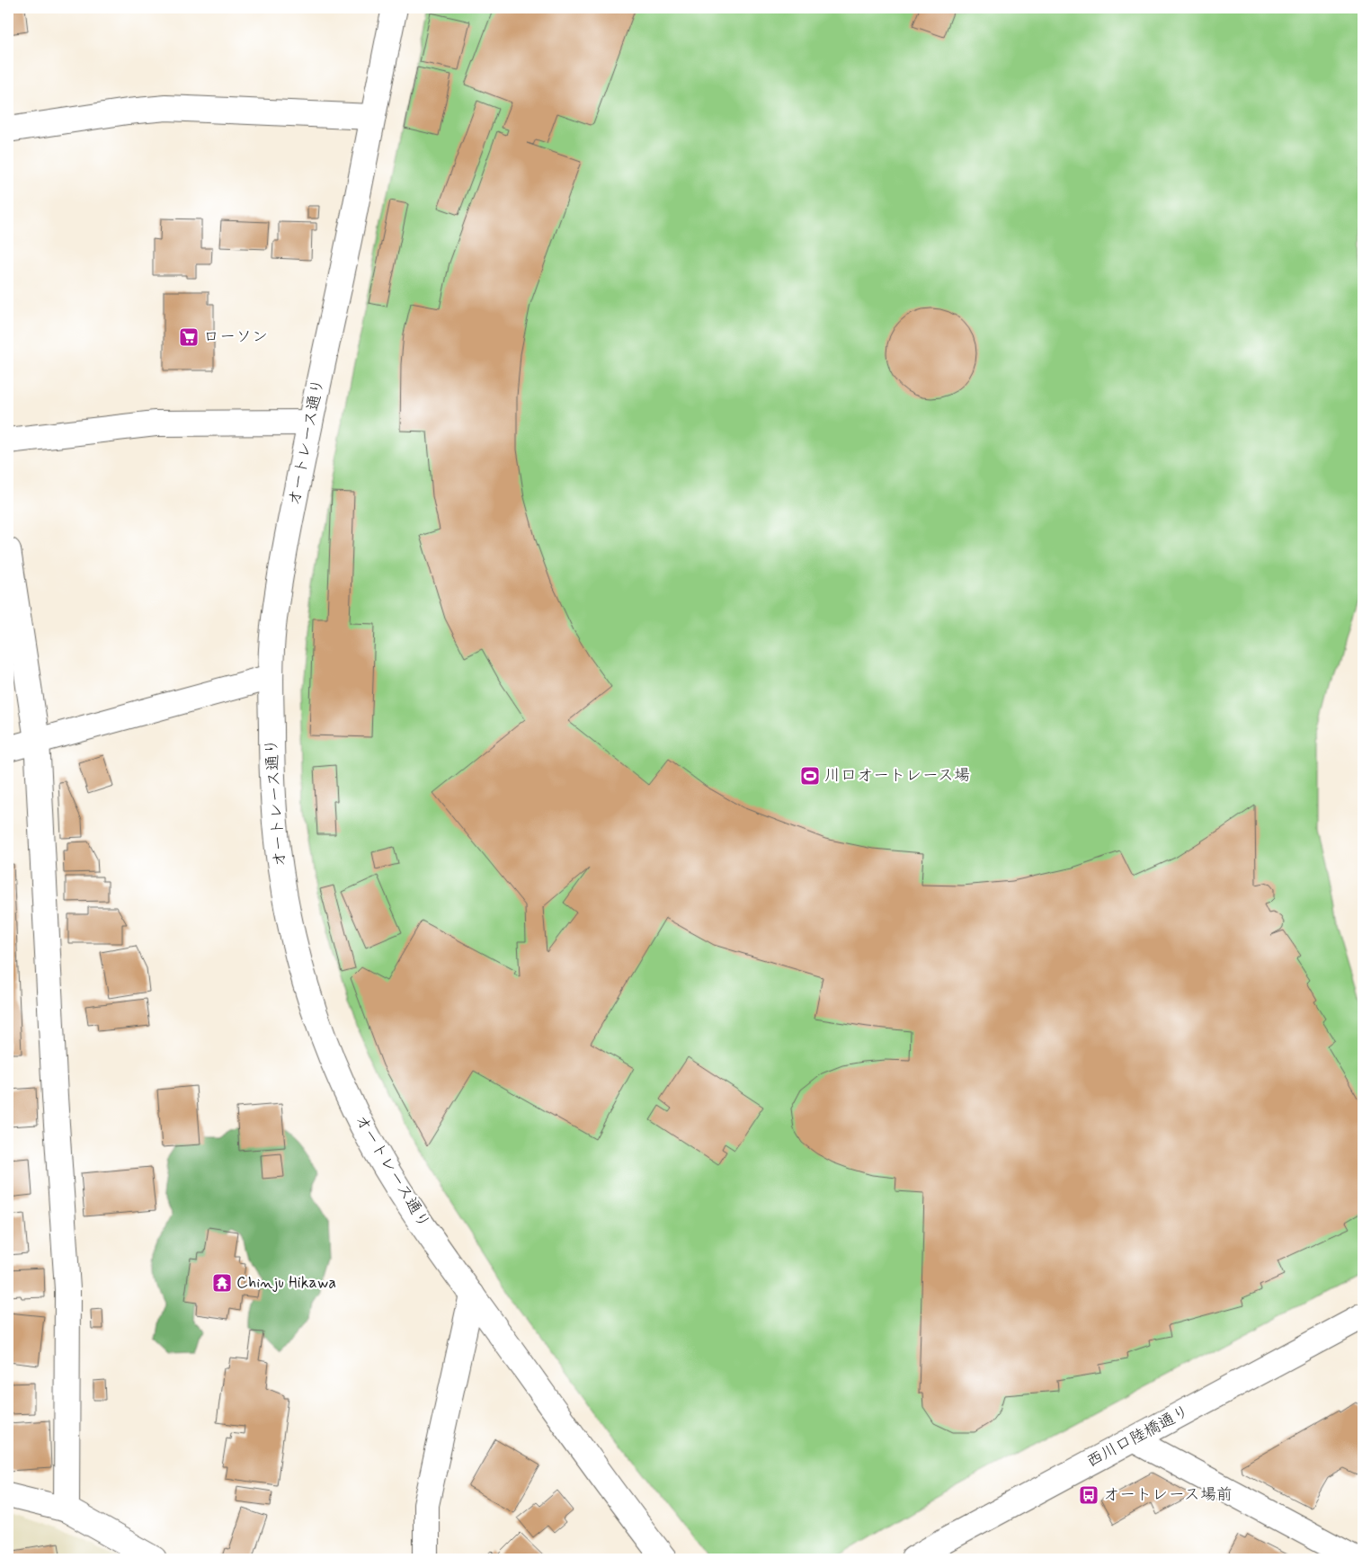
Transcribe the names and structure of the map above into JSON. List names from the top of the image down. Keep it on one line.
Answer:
{"streets":{"street":["オートレース通り","西川口陸橋通り"]},"places":{"supermarket":["ローソン"],"sports":["川口オートレース場"],"temple":["Chinju Hikawa"],"bus stop":["オートレース場前"]}}
